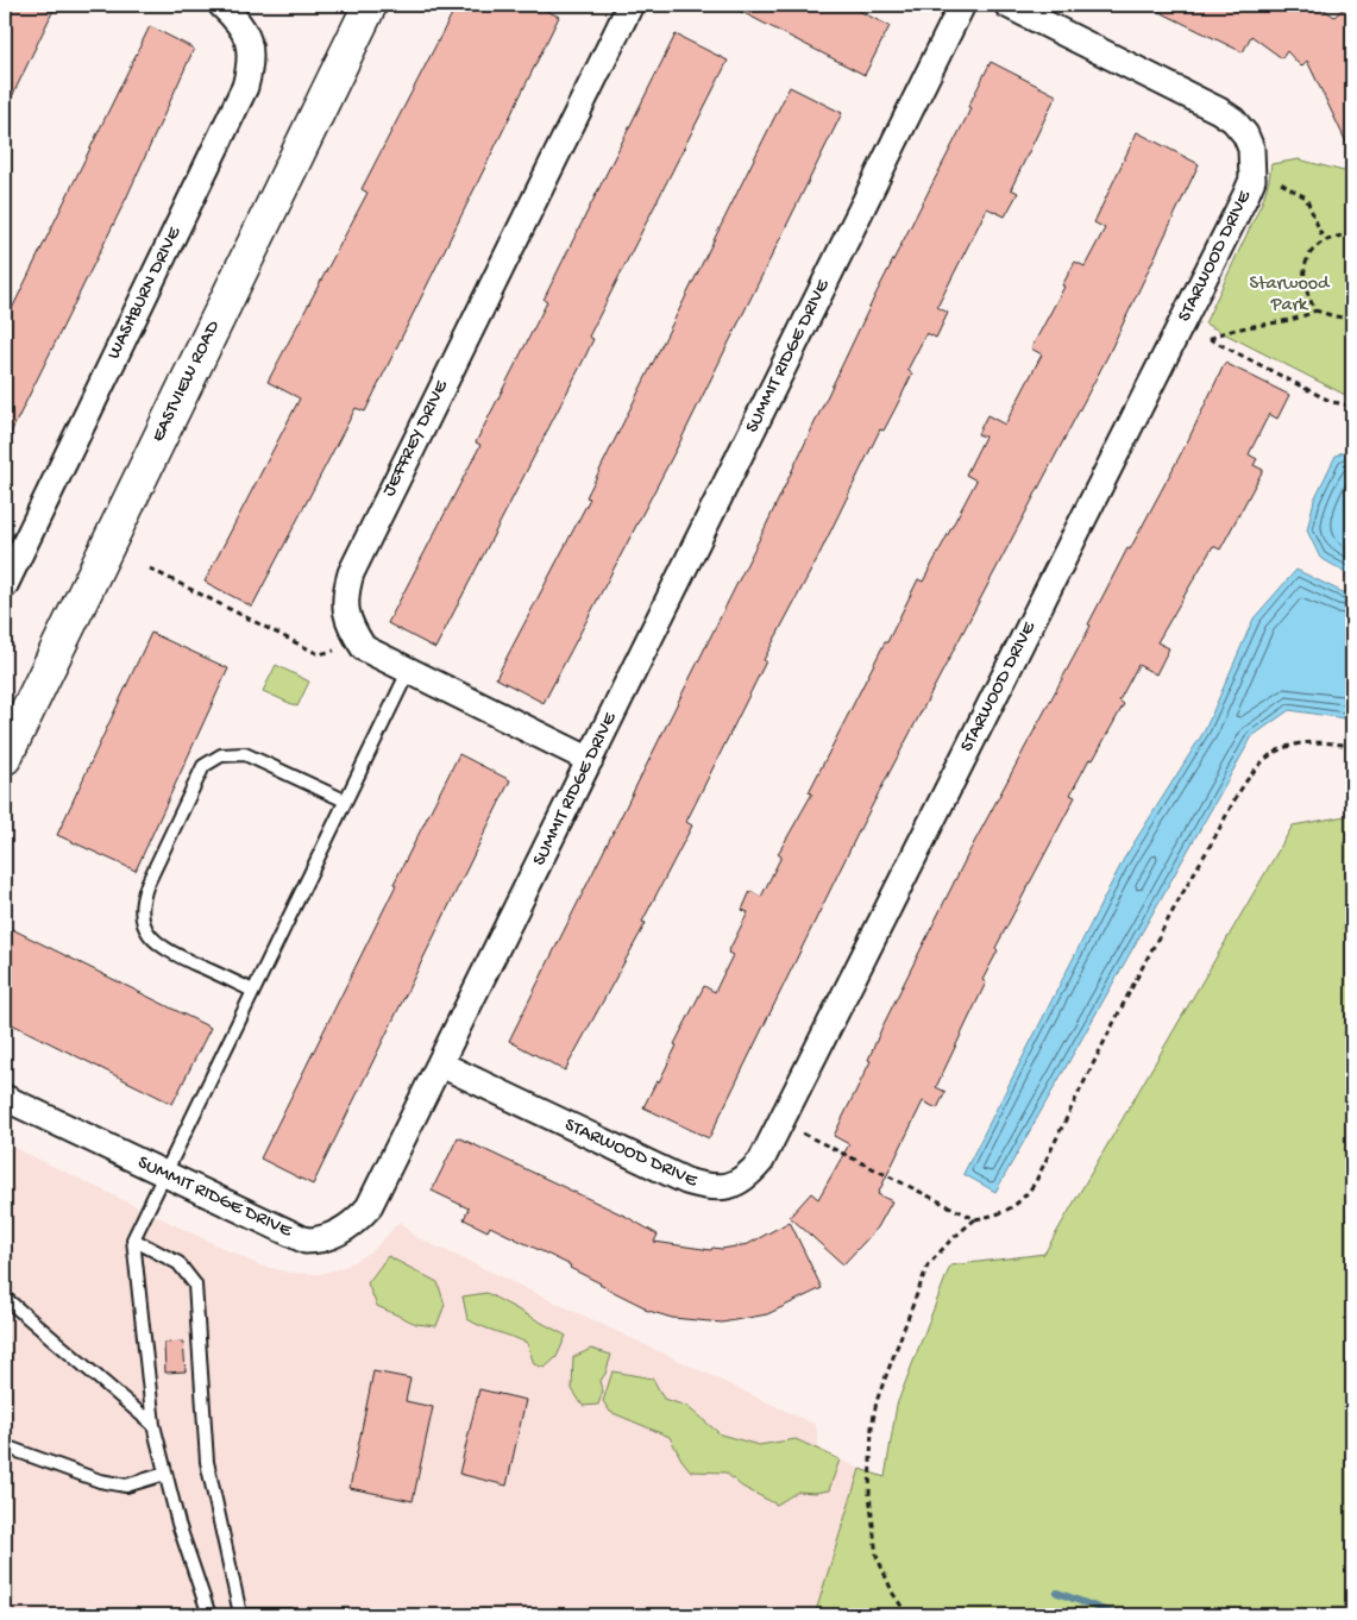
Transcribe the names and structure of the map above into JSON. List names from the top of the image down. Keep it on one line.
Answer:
{"streets":{"street":["STARWOOD DRIVE","WASHBURN DRIVE","SUMMIT RIDGE DRIVE","EASTVIEW ROAD","JEFFREY DRIVE"]},"crossings":[["STARWOOD DRIVE","SUMMIT RIDGE DRIVE"],["SUMMIT RIDGE DRIVE","JEFFREY DRIVE"]],"parks":["Starwood Park"]}
